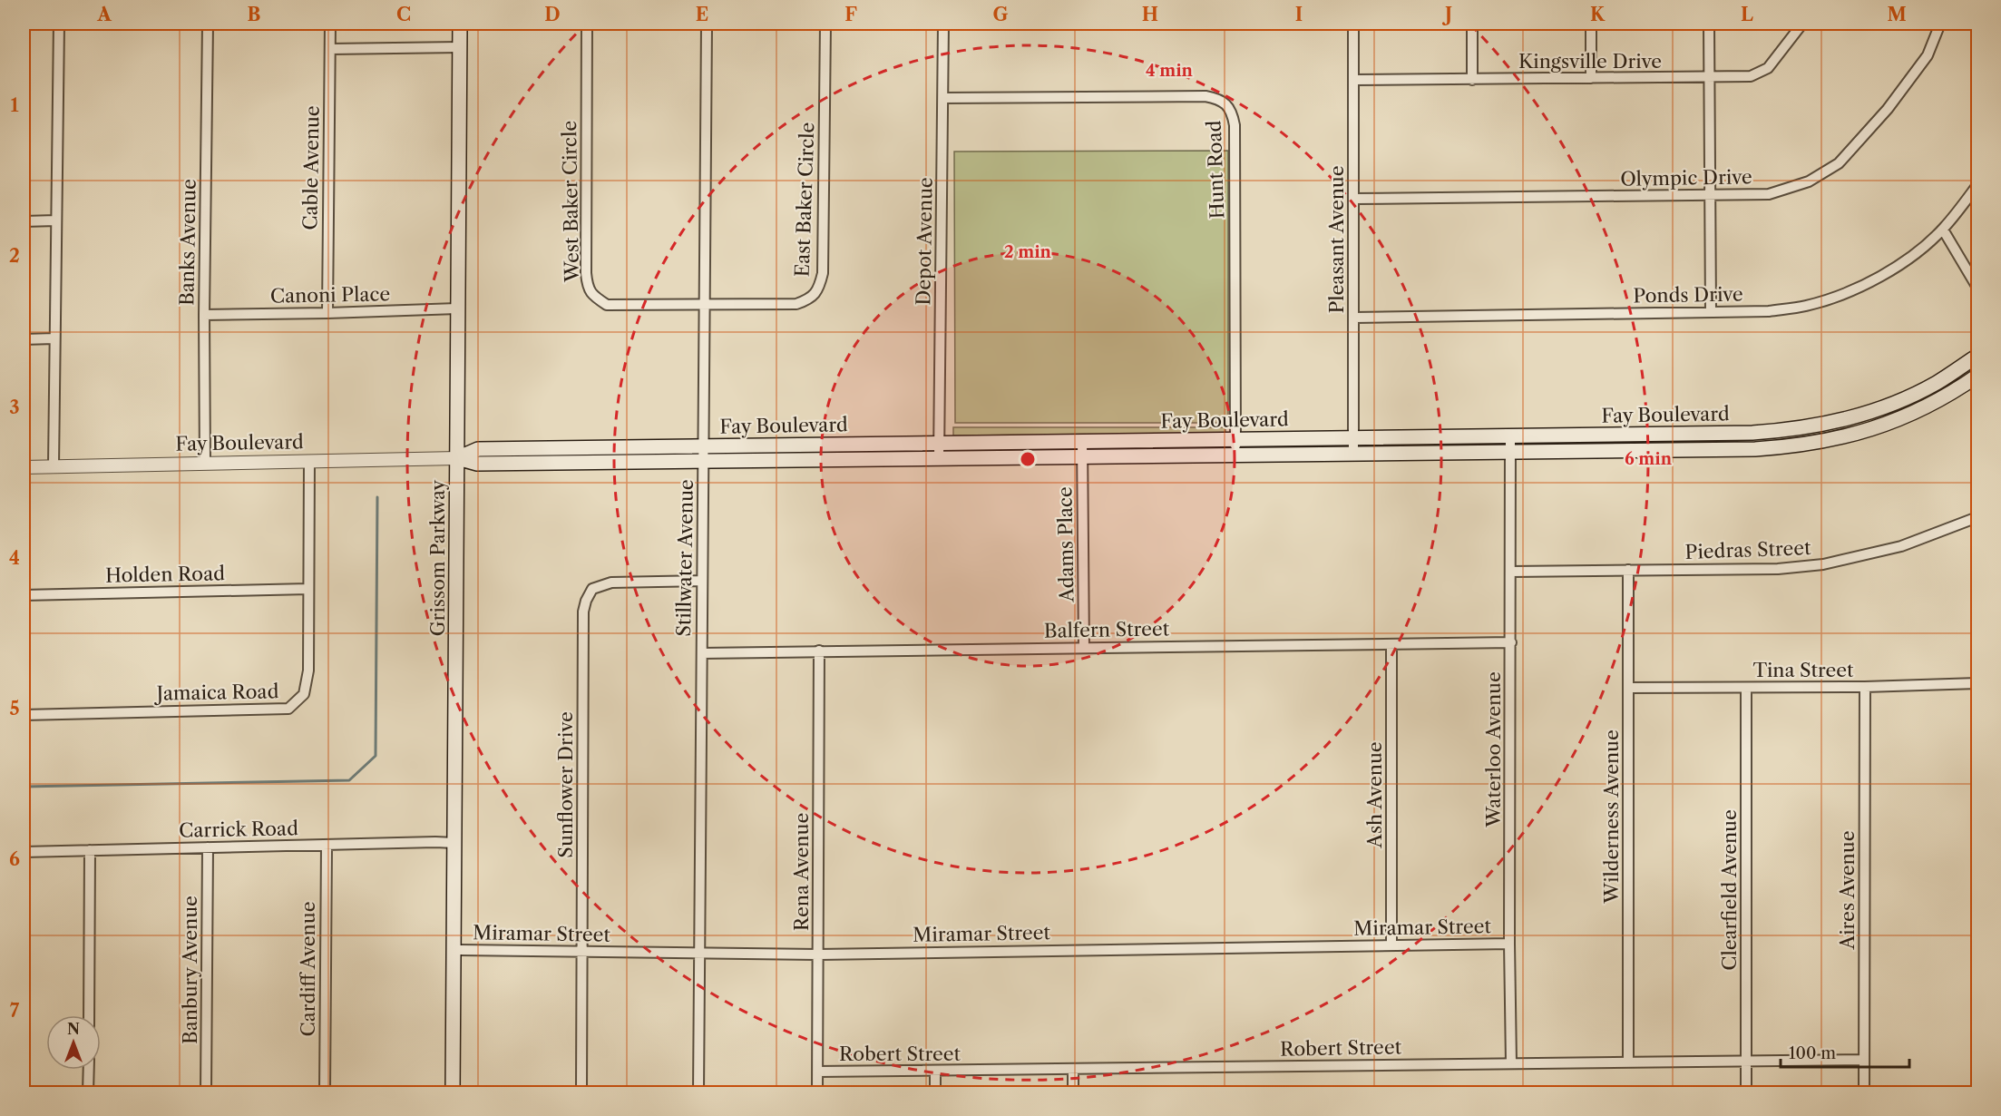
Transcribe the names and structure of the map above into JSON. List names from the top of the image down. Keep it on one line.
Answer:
{"streets":{"main road":["Fay Boulevard","Grissom Parkway"],"street":["Kingsville Drive","Cable Avenue","Hunt Road","Olympic Drive","East Baker Circle","West Baker Circle","Pleasant Avenue","Depot Avenue","Banks Avenue","Canoni Place","Ponds Drive","Adams Place","Piedras Street","Stillwater Avenue","Holden Road","Balfern Street","Tina Street","Jamaica Road","Waterloo Avenue","Sunflower Drive","Ash Avenue","Wilderness Avenue","Carrick Road","Rena Avenue","Clearfield Avenue","Aires Avenue","Miramar Street","Cardiff Avenue","Banbury Avenue","Robert Street"]},"crossings":[["Kingsville Drive","Pleasant Avenue"],["Cable Avenue","Canoni Place"],["Hunt Road","Depot Avenue"],["Hunt Road","Fay Boulevard"],["Olympic Drive","Pleasant Avenue"],["East Baker Circle","West Baker Circle"],["East Baker Circle","Stillwater Avenue"],["West Baker Circle","Stillwater Avenue"],["Pleasant Avenue","Ponds Drive"],["Pleasant Avenue","Fay Boulevard"],["Depot Avenue","Fay Boulevard"],["Banks Avenue","Canoni Place"],["Banks Avenue","Fay Boulevard"],["Canoni Place","Grissom Parkway"],["Fay Boulevard","Adams Place"],["Fay Boulevard","Grissom Parkway"],["Fay Boulevard","Stillwater Avenue"],["Fay Boulevard","Jamaica Road"],["Fay Boulevard","Waterloo Avenue"],["Adams Place","Balfern Street"],["Piedras Street","Waterloo Avenue"],["Piedras Street","Wilderness Avenue"],["Grissom Parkway","Carrick Road"],["Grissom Parkway","Miramar Street"],["Stillwater Avenue","Balfern Street"],["Stillwater Avenue","Sunflower Drive"],["Stillwater Avenue","Miramar Street"],["Holden Road","Jamaica Road"],["Balfern Street","Waterloo Avenue"],["Balfern Street","Ash Avenue"],["Balfern Street","Rena Avenue"],["Tina Street","Wilderness Avenue"],["Tina Street","Clearfield Avenue"],["Tina Street","Aires Avenue"],["Waterloo Avenue","Miramar Street"],["Waterloo Avenue","Robert Street"],["Sunflower Drive","Miramar Street"],["Ash Avenue","Miramar Street"],["Wilderness Avenue","Robert Street"],["Carrick Road","Cardiff Avenue"],["Carrick Road","Banbury Avenue"],["Rena Avenue","Miramar Street"],["Rena Avenue","Robert Street"],["Clearfield Avenue","Robert Street"],["Aires Avenue","Robert Street"]],"scale_bar":"100 m","north":"top","grid":{"columns":["A","B","C","D","E","F","G","H","I","J","K","L","M"],"rows":["1","2","3","4","5","6","7"]},"rings":["4 min","2 min","6 min"]}
